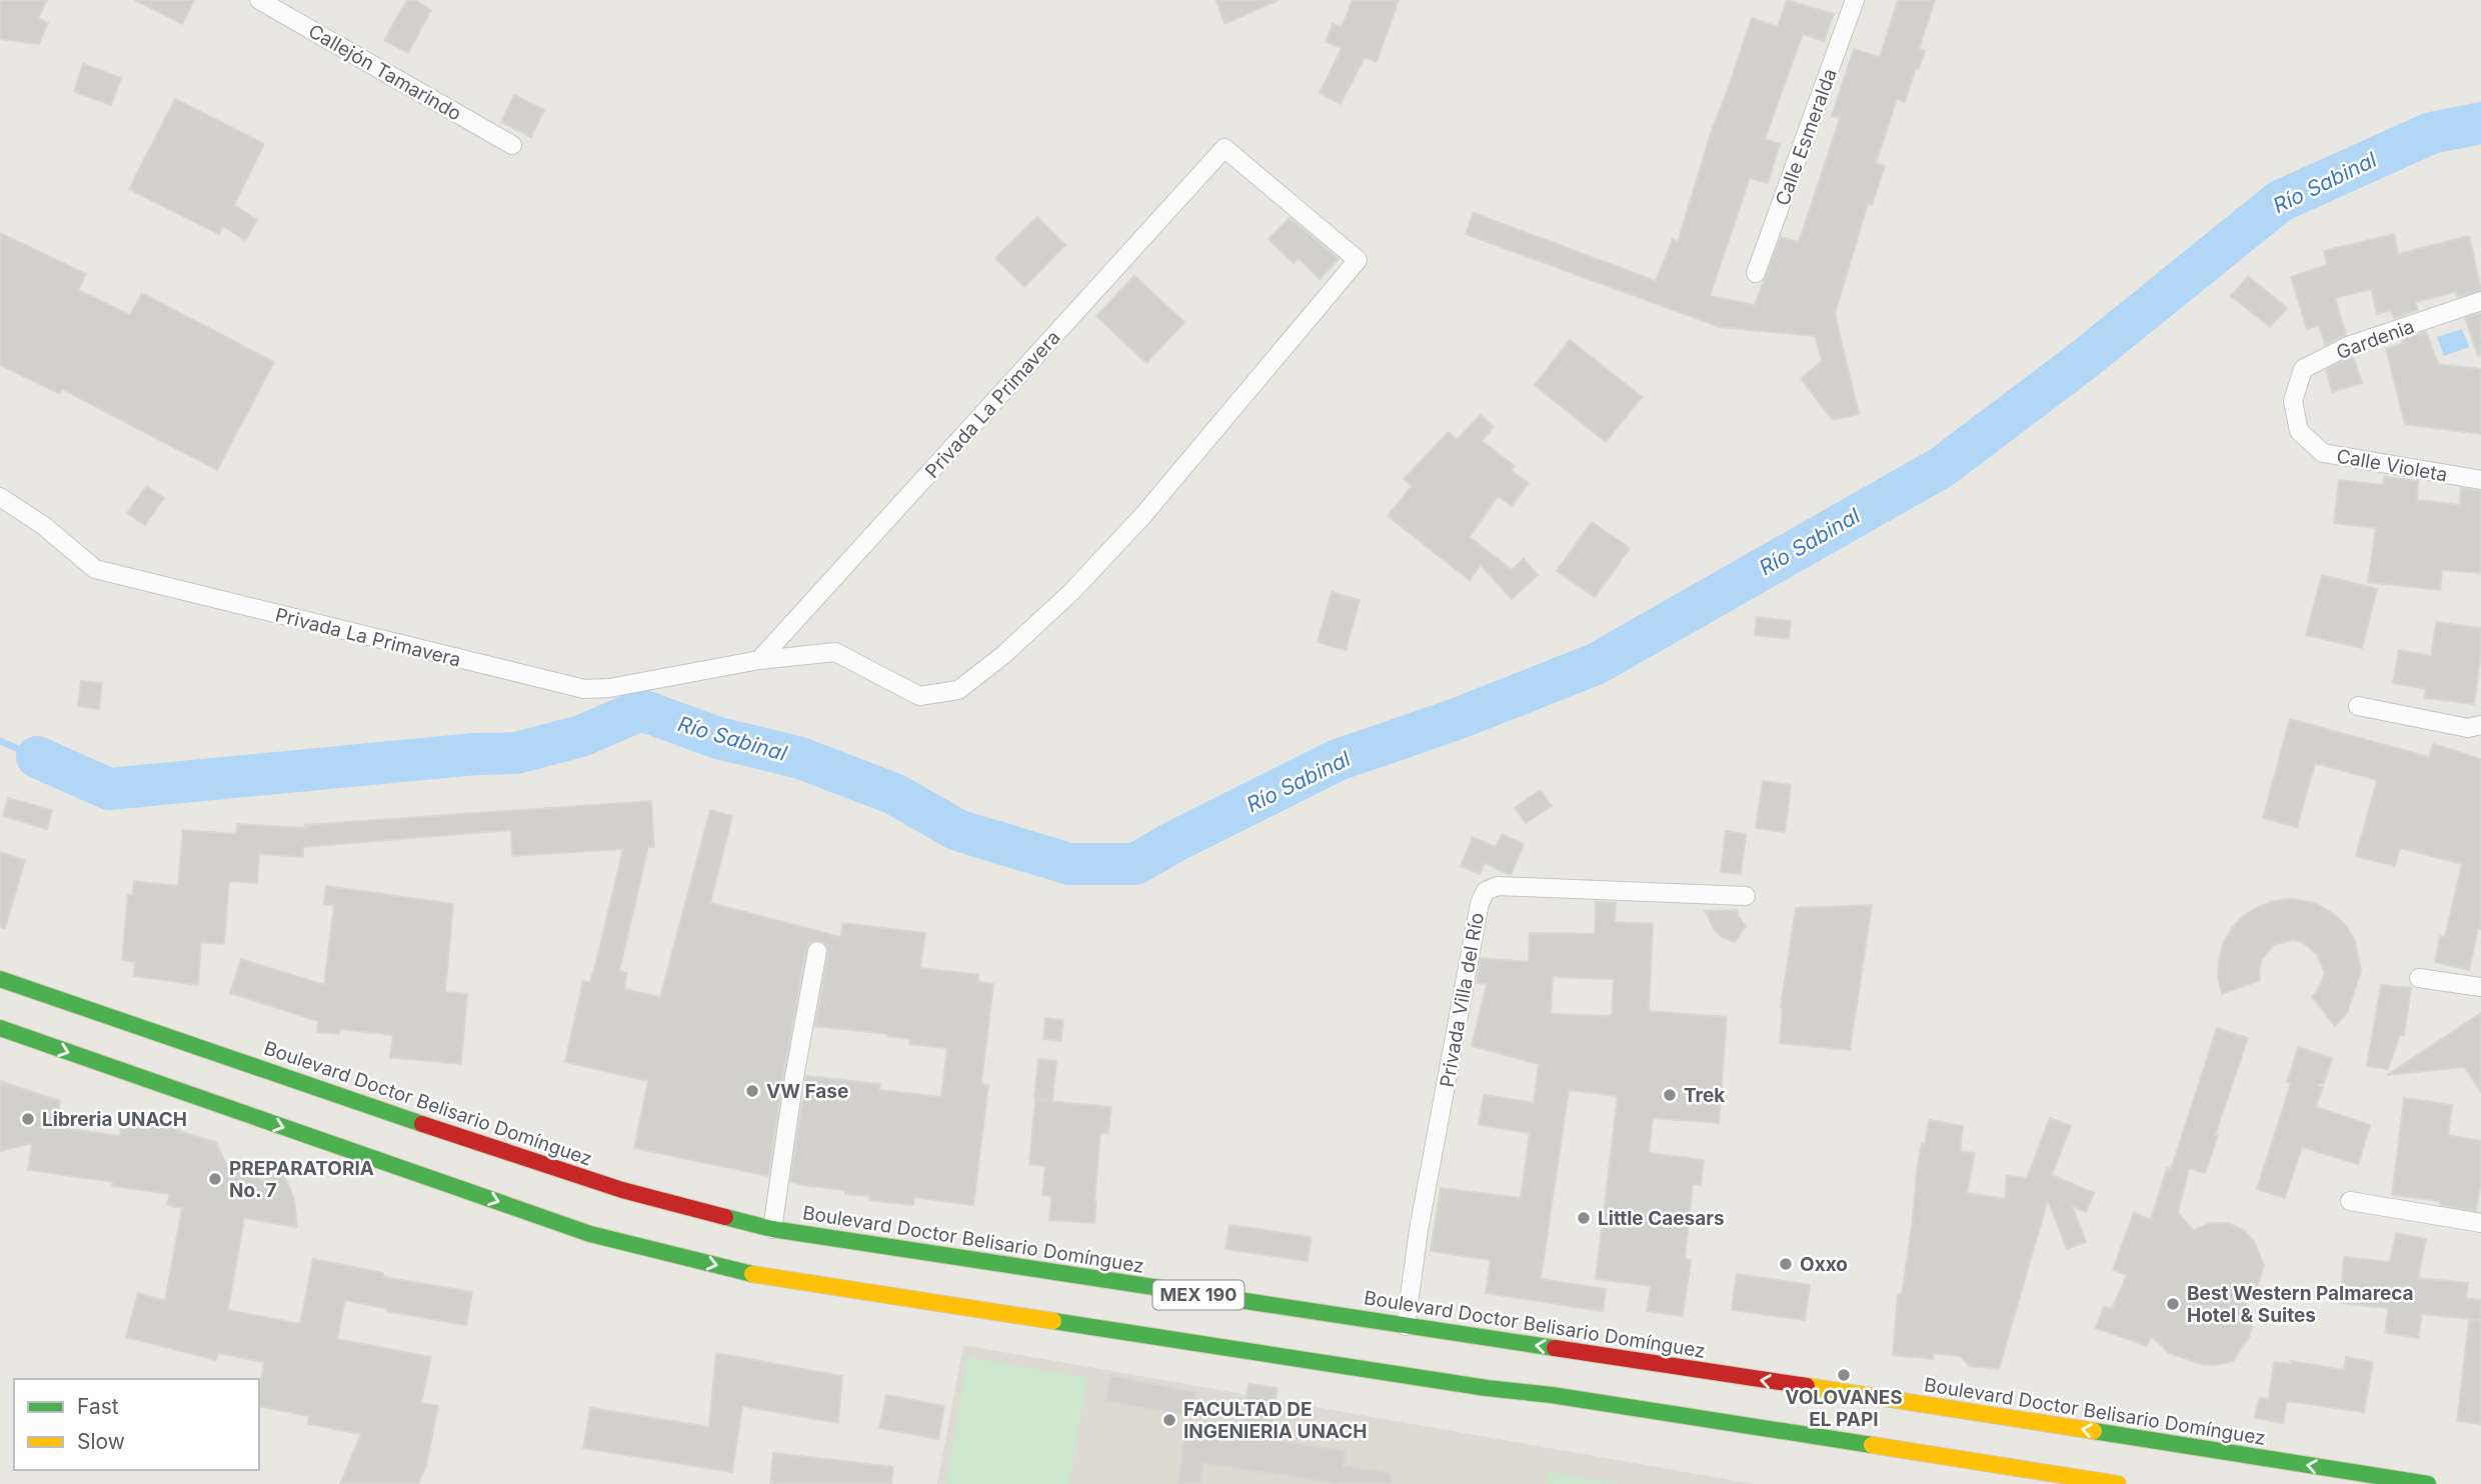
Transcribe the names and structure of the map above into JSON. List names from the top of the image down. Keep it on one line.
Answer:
{"streets":{"main road":["Boulevard Doctor Belisario Domínguez","MEX 190"],"street":["Callejón Tamarindo","Calle Esmeralda","Gardenia","Privada La Primavera","Calle Violeta","Privada Villa del Río"]},"crossings":[["Gardenia","Calle Violeta"],["Privada Villa del Río","Boulevard Doctor Belisario Domínguez"]],"water":["Río Sabinal"],"places":["VW Fase","Trek","Libreria UNACH","PREPARATORIA No. 7","Little Caesars","Oxxo","Best Western Palmareca Hotel & Suites","VOLOVANES EL PAPI","FACULTAD DE INGENIERIA UNACH"],"legend":["Fast","Slow"]}
